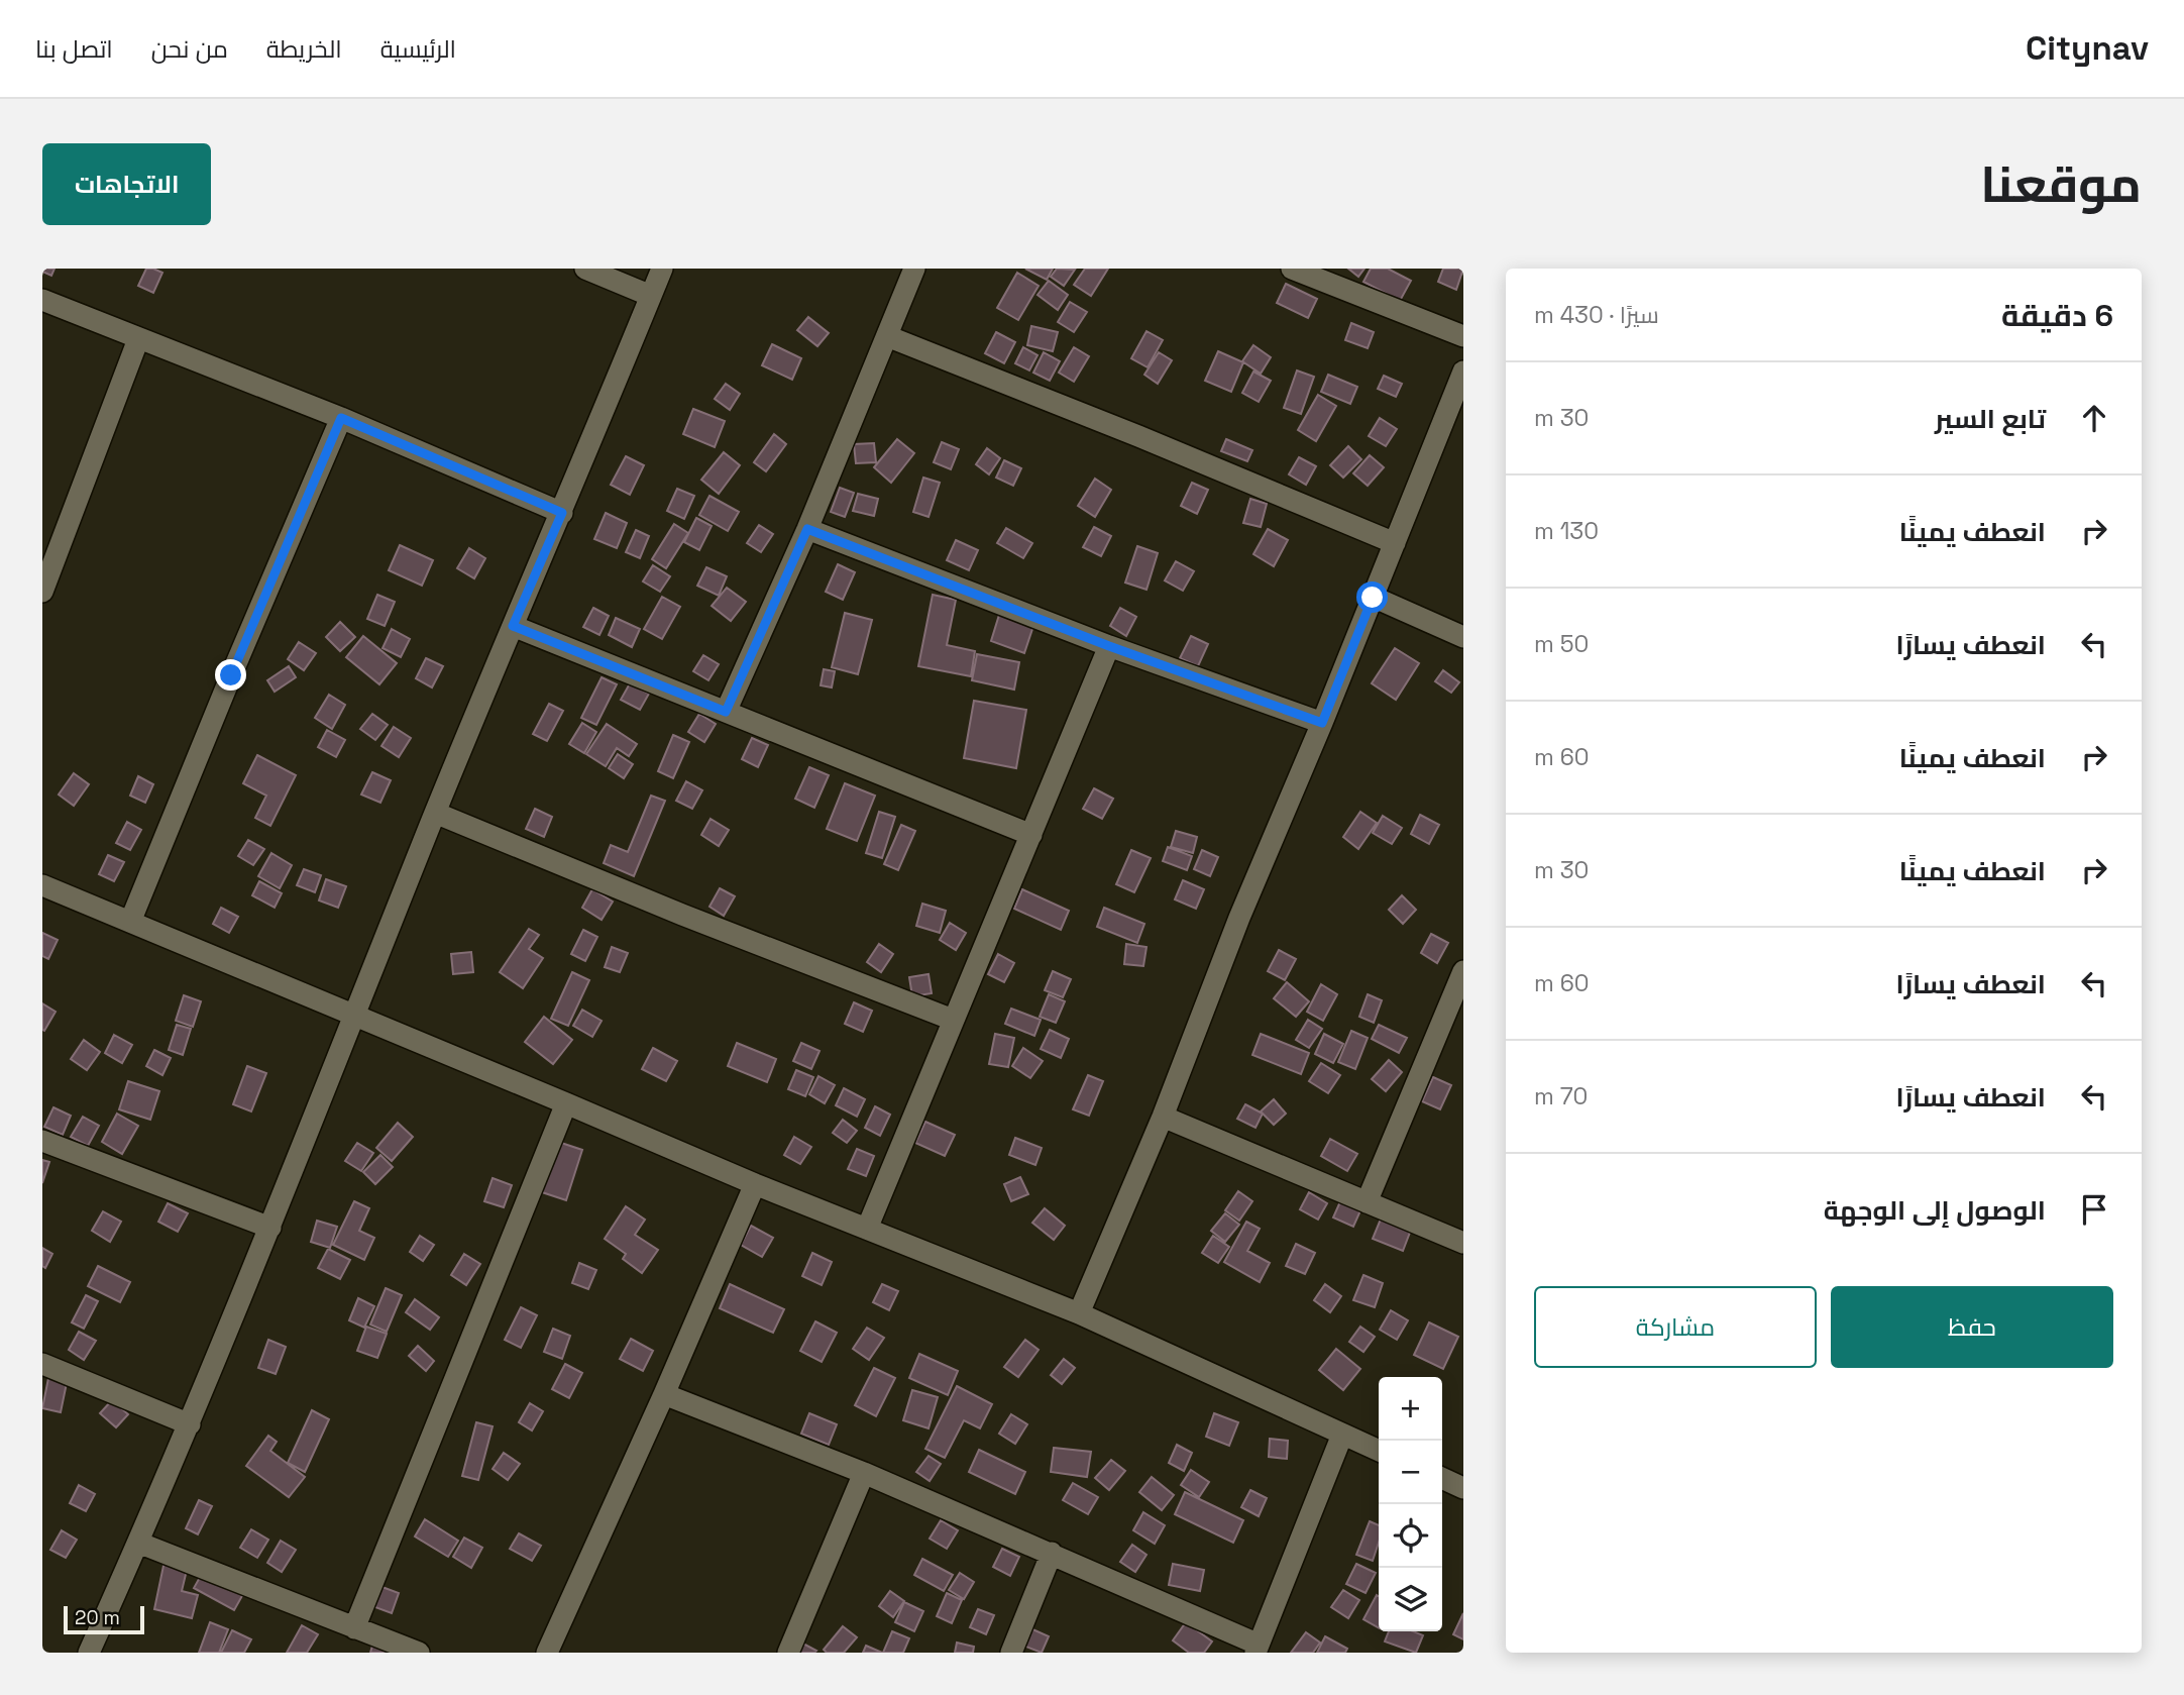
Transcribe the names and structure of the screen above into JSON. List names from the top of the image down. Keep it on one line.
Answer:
{"scale_bar":"20 m","page":{"header":"Citynav","nav":["الرئيسية","الخريطة","من نحن","اتصل بنا"],"title":"موقعنا","buttons":["الاتجاهات",["حفظ","مشاركة"]],"heading":["6 دقيقة","سيرًا · 430 m"],"list":[["تابع السير","30 m"],["انعطف يمينًا","130 m"],["انعطف يسارًا","50 m"],["انعطف يمينًا","60 m"],["انعطف يمينًا","30 m"],["انعطف يسارًا","60 m"],["انعطف يسارًا","70 m"],"الوصول إلى الوجهة"],"map_buttons":["+","−"],"scale":"20 m"}}
